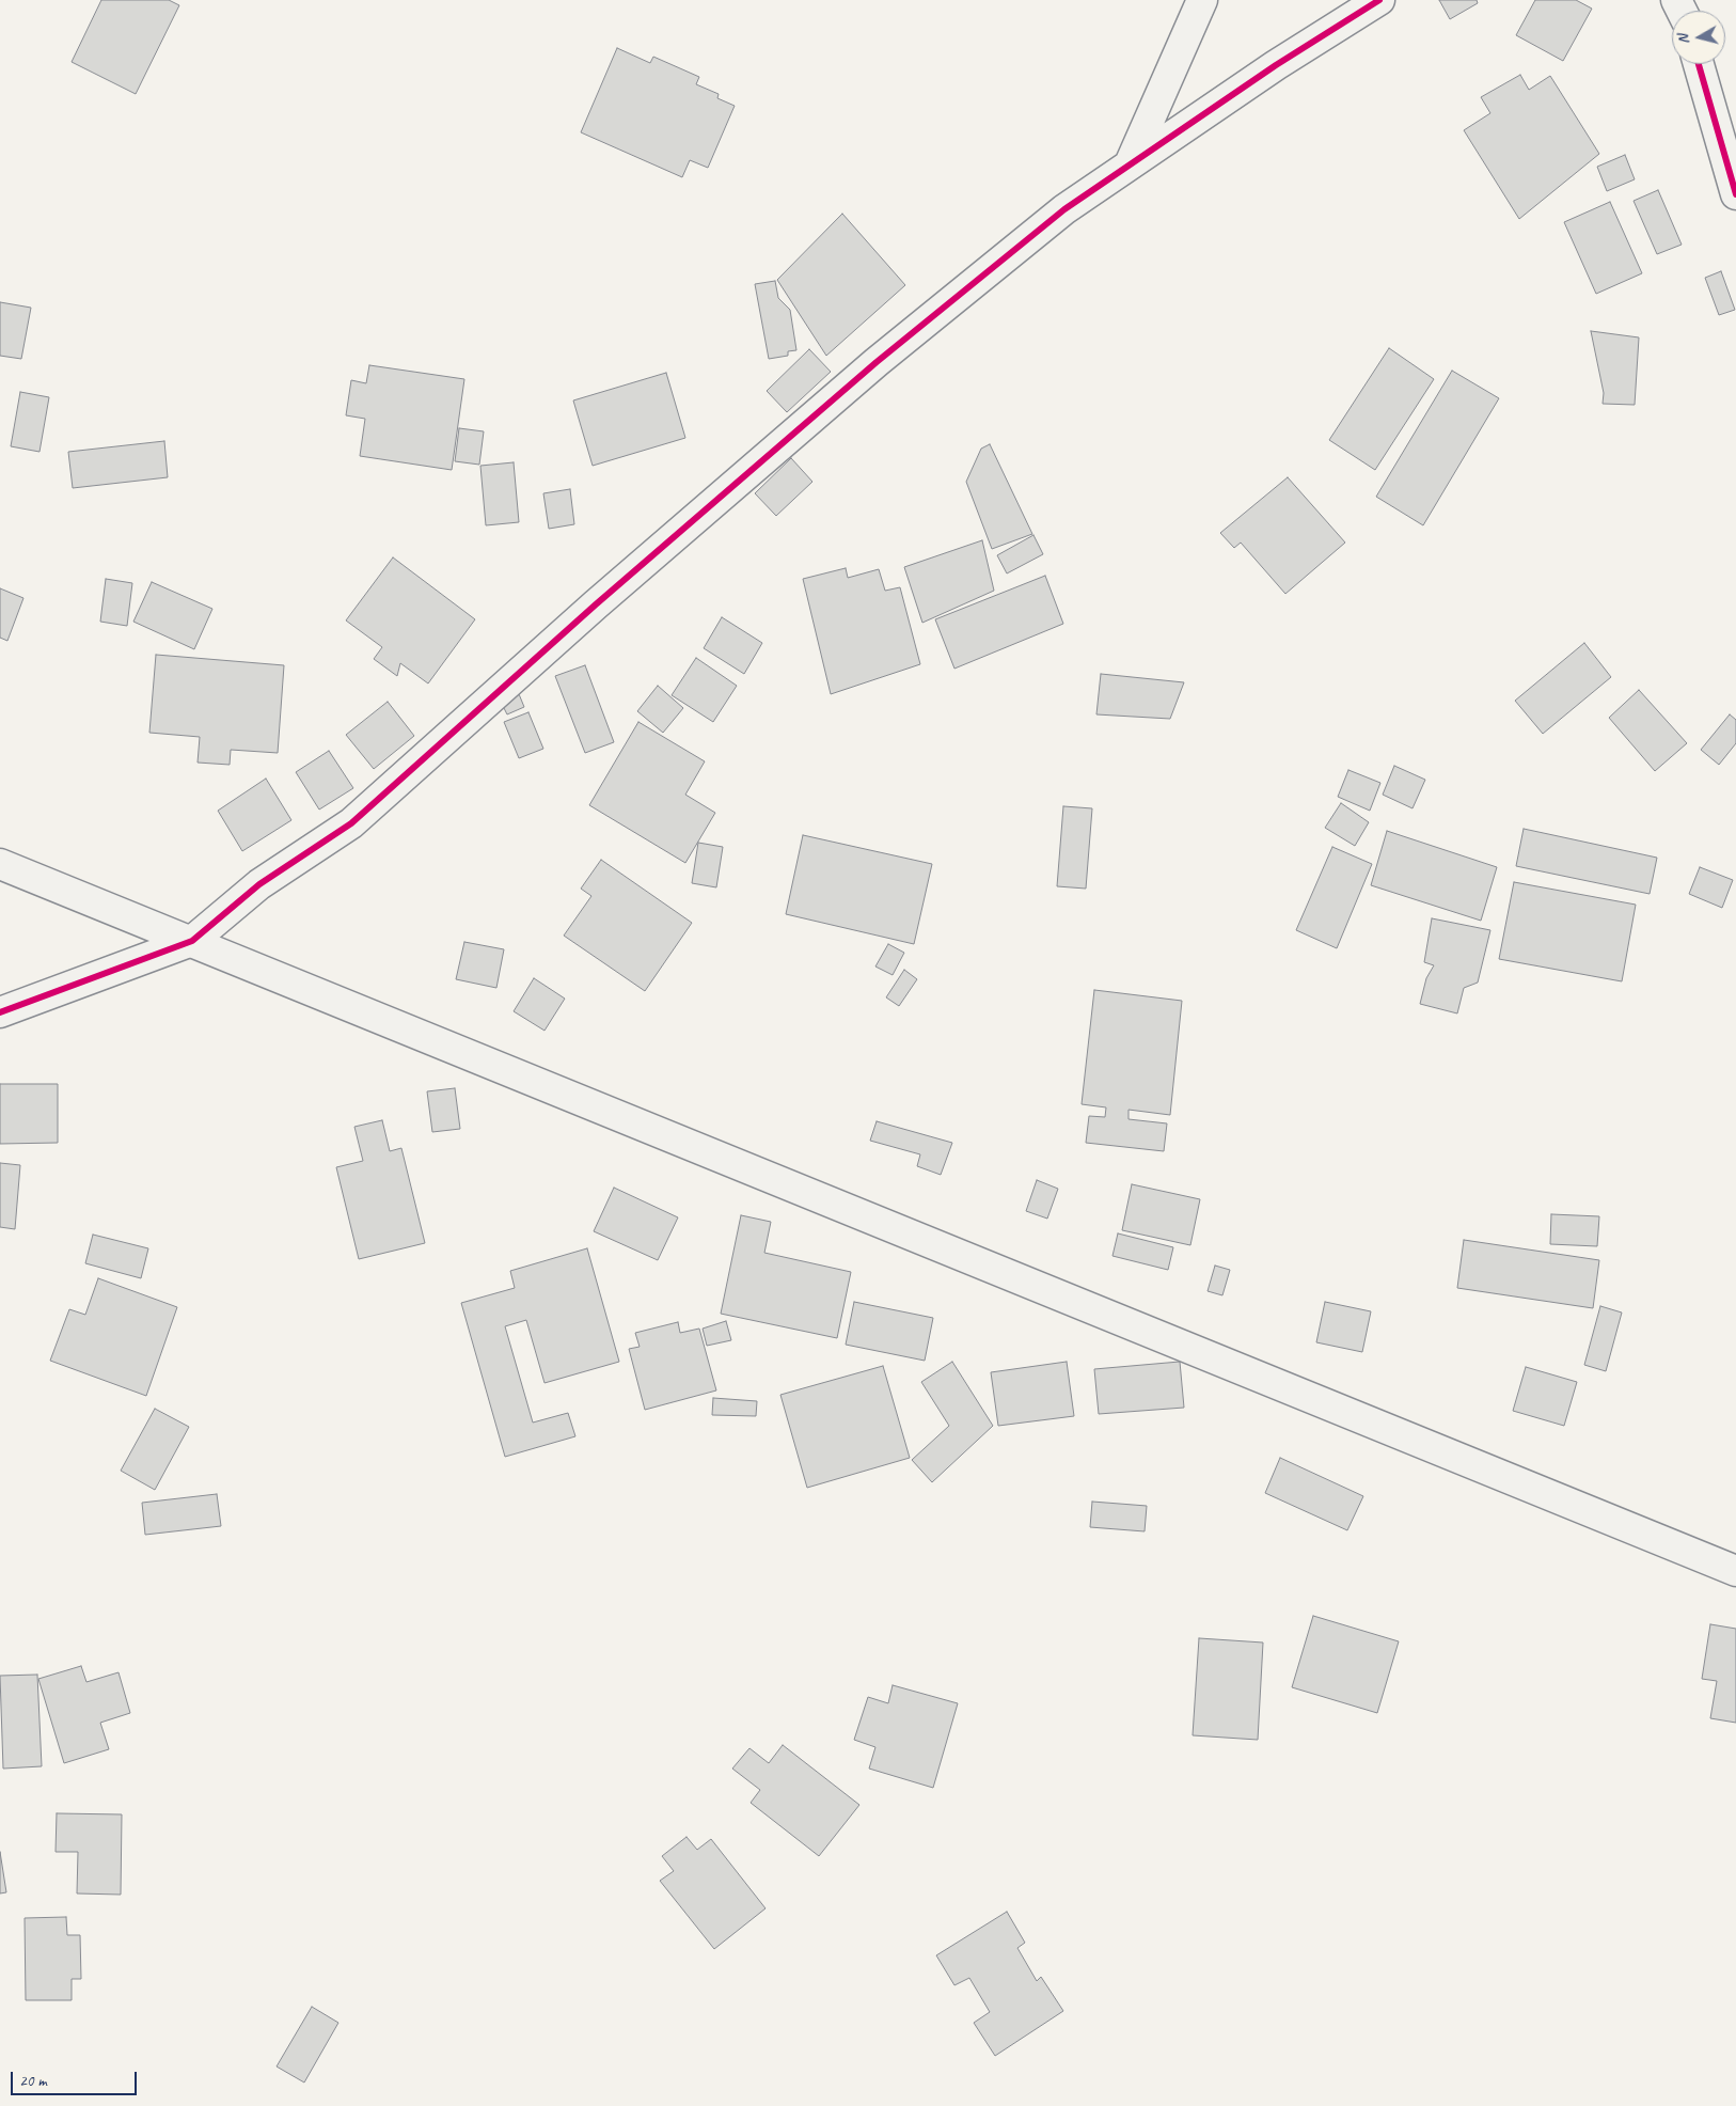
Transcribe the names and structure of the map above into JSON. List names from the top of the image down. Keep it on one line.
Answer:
{"scale_bar":"20 m","north":"left"}
